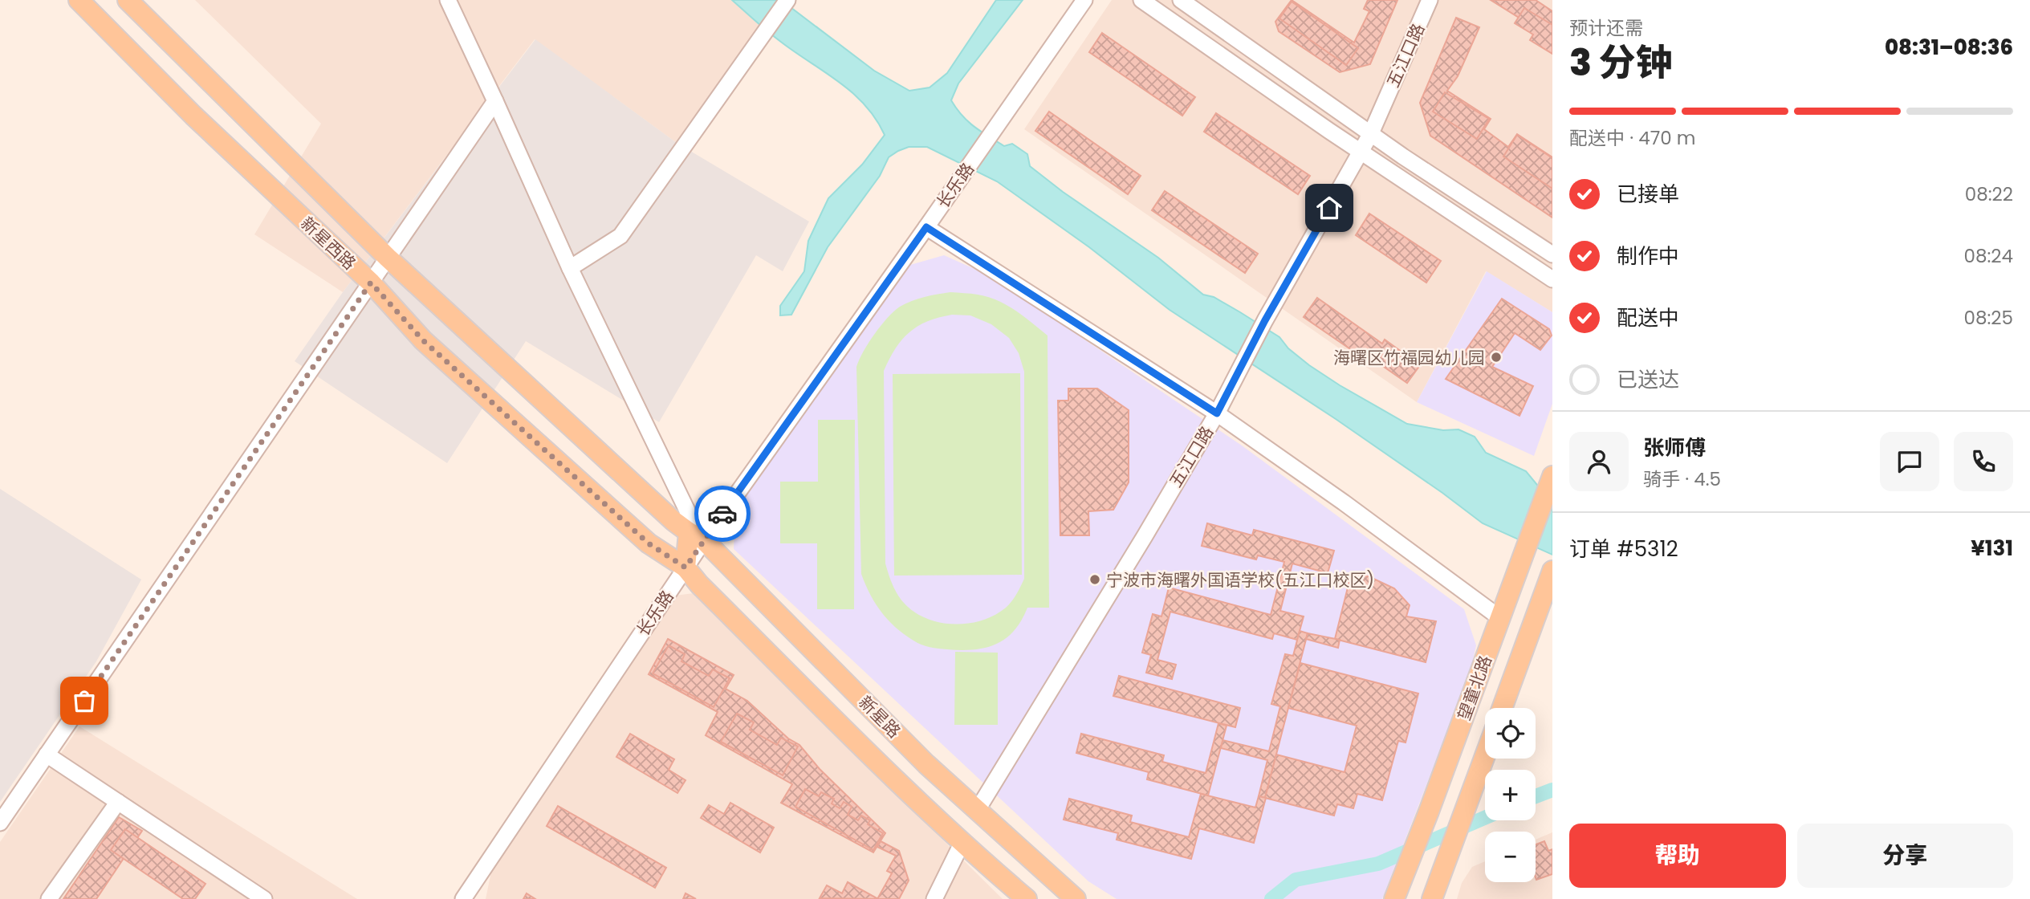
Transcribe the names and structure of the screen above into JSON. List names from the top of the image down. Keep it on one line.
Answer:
{"streets":{"main road":["新星西路","望童北路","新星路"],"street":["五江口路","长乐路"]},"crossings":[["五江口路","新星路"],["长乐路","新星西路"],["长乐路","新星路"],["新星西路","新星路"]],"places":["海曙区竹福园幼儿园","宁波市海曙外国语学校(五江口校区)"],"page":{"heading":["3 分钟","预计还需","08:31–08:36"],"panel":["张师傅","骑手 · 4.5","订单 #5312","¥131"],"bar":"配送中 · 470 m","list":[["已接单","08:22"],["制作中","08:24"],["配送中","08:25"],"已送达"],"map_buttons":["+","−"],"buttons":["帮助","分享"]}}
